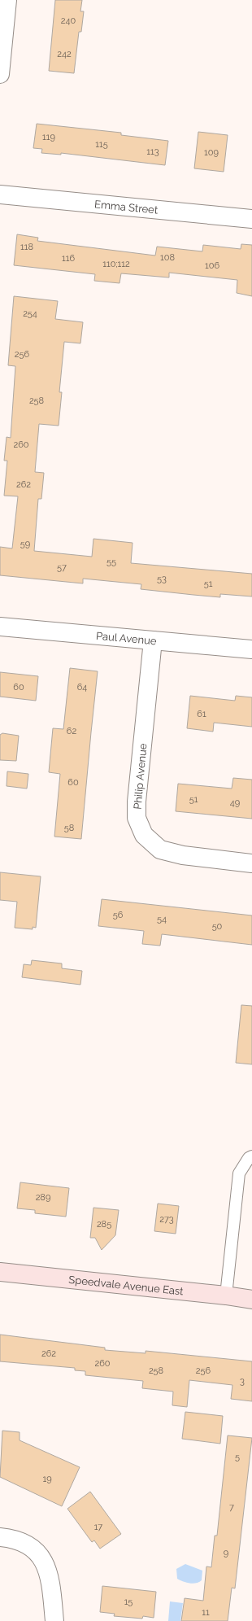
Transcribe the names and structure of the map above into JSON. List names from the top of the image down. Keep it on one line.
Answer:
{"streets":{"main road":["Speedvale Avenue East"],"street":["Emma Street","Paul Avenue","Philip Avenue"]},"crossings":[["Paul Avenue","Philip Avenue"]],"house_numbers":["240","242","119","115","113","109","118","108","116","110;112","106","254","256","258","260","262","59","55","57","53","51","60","64","61","62","60","51","49","58","56","54","50","289","273","285","262","260","258","256","3","5","19","7","17","9","15","11"]}
